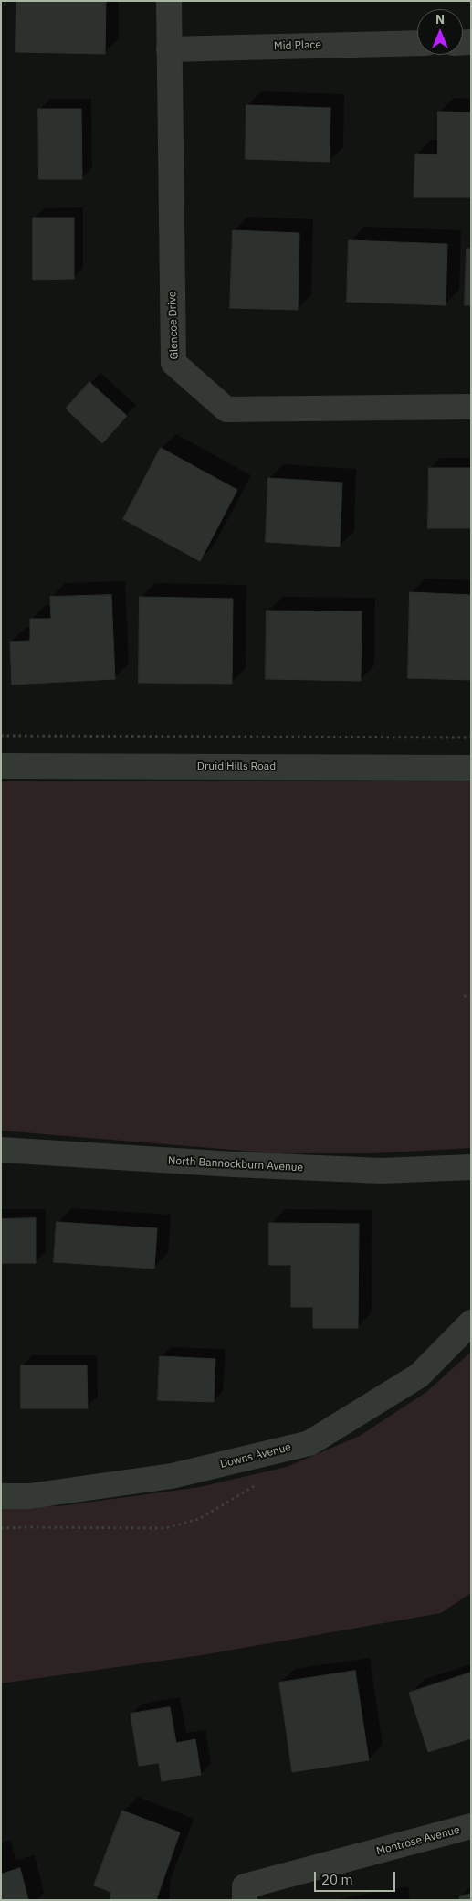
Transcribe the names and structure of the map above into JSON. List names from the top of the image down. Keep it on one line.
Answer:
{"streets":{"street":["Mid Place","Glencoe Drive","Druid Hills Road","North Bannockburn Avenue","Downs Avenue","Montrose Avenue"]},"crossings":[["Mid Place","Glencoe Drive"]],"scale_bar":"20 m","north":"top"}
